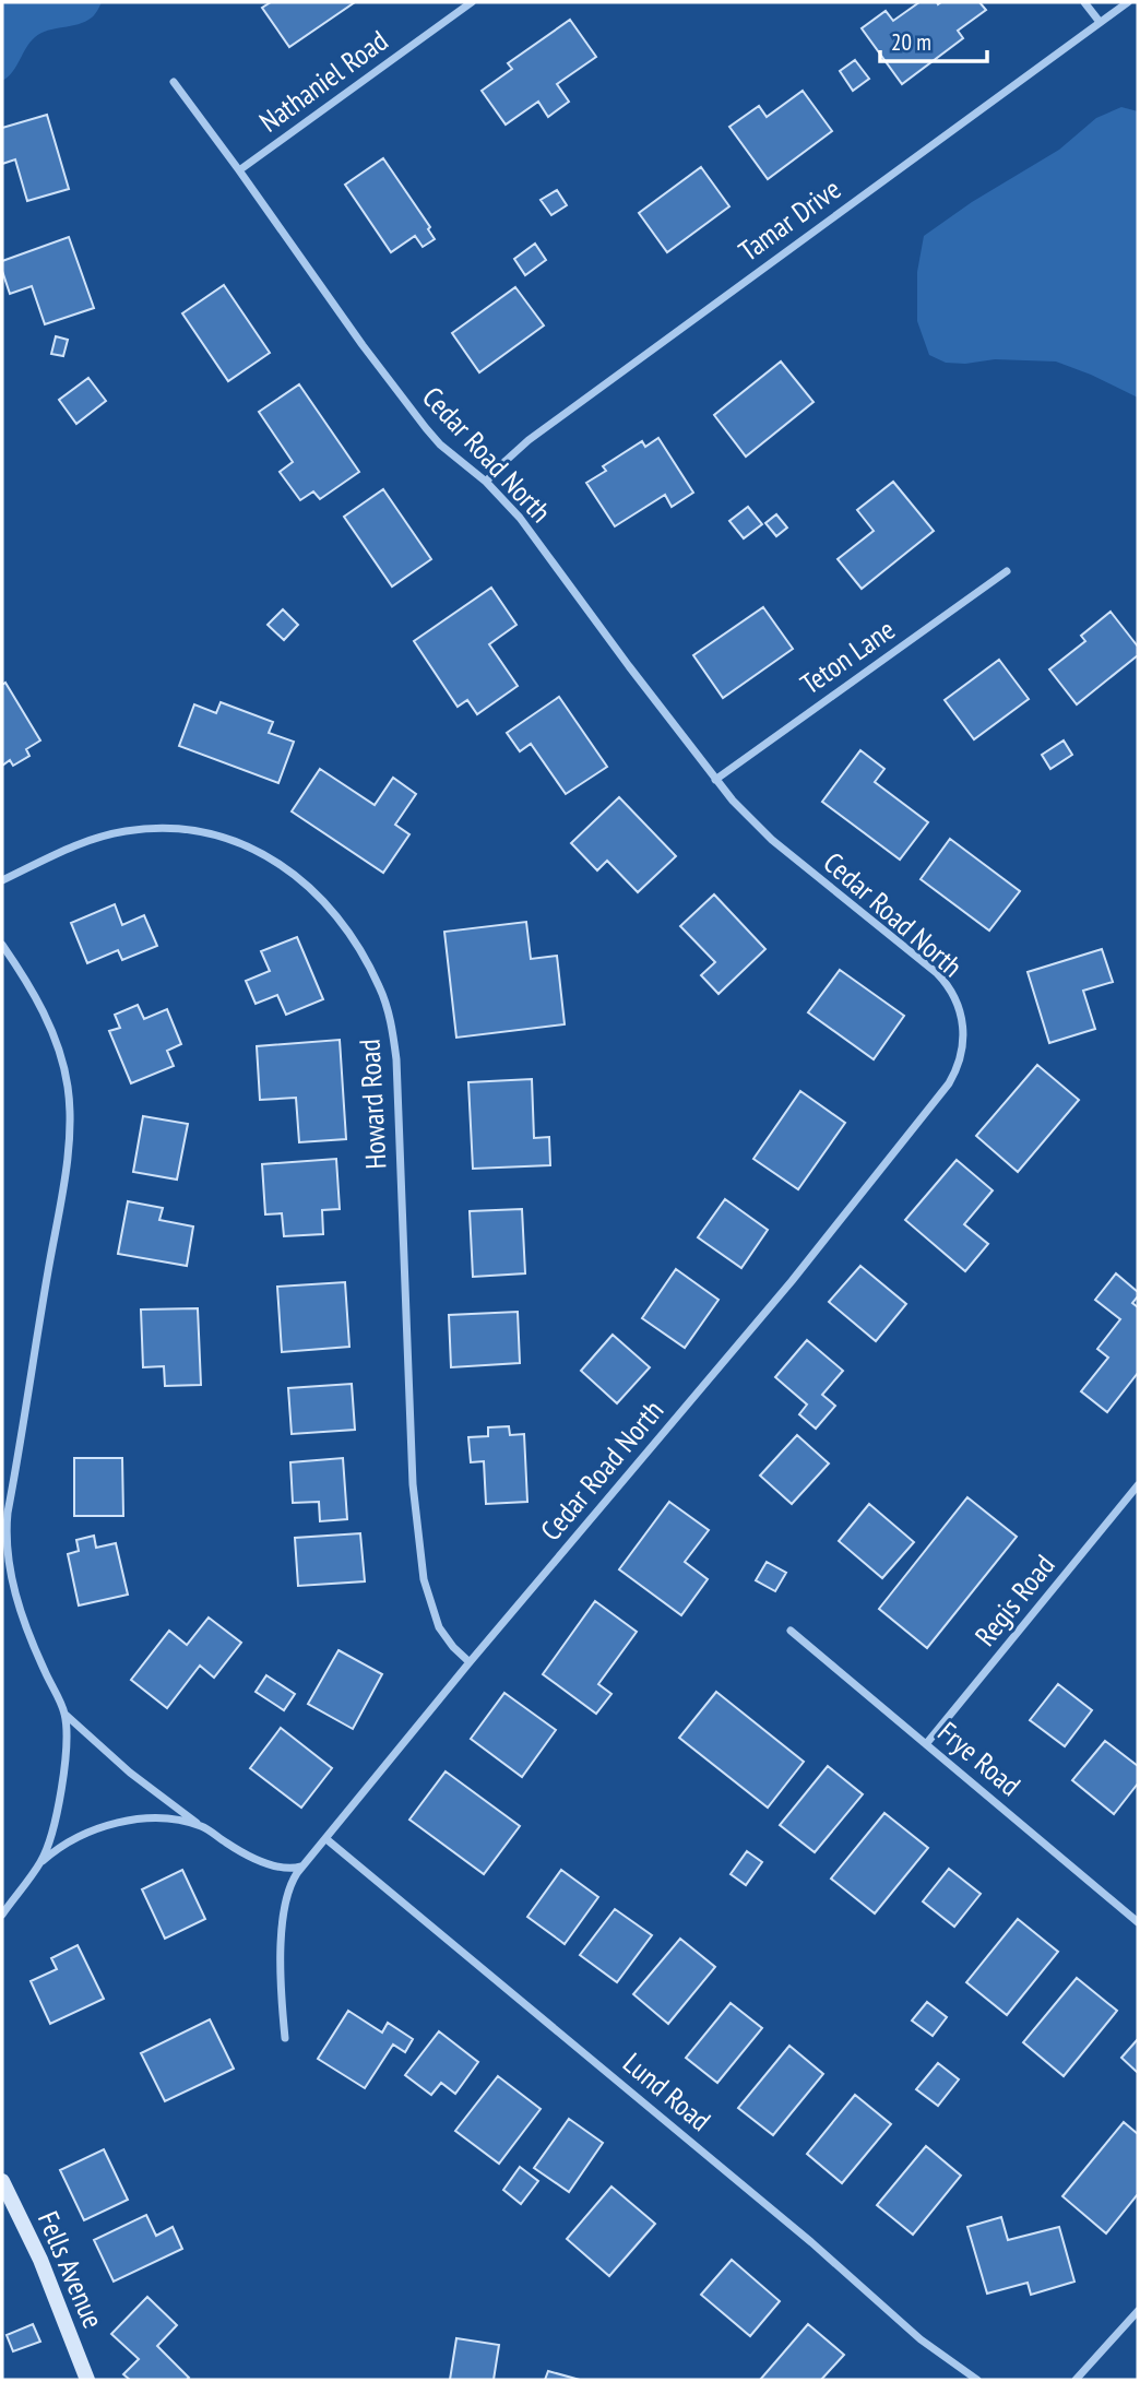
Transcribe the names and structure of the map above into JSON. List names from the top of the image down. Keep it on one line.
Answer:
{"streets":{"street":["Nathaniel Road","Tamar Drive","Cedar Road North","Teton Lane","Howard Road","Regis Road","Frye Road","Lund Road","Fells Avenue"]},"crossings":[["Nathaniel Road","Cedar Road North"],["Tamar Drive","Cedar Road North"],["Cedar Road North","Teton Lane"],["Cedar Road North","Howard Road"],["Cedar Road North","Lund Road"],["Regis Road","Frye Road"]],"scale_bar":"20 m"}
